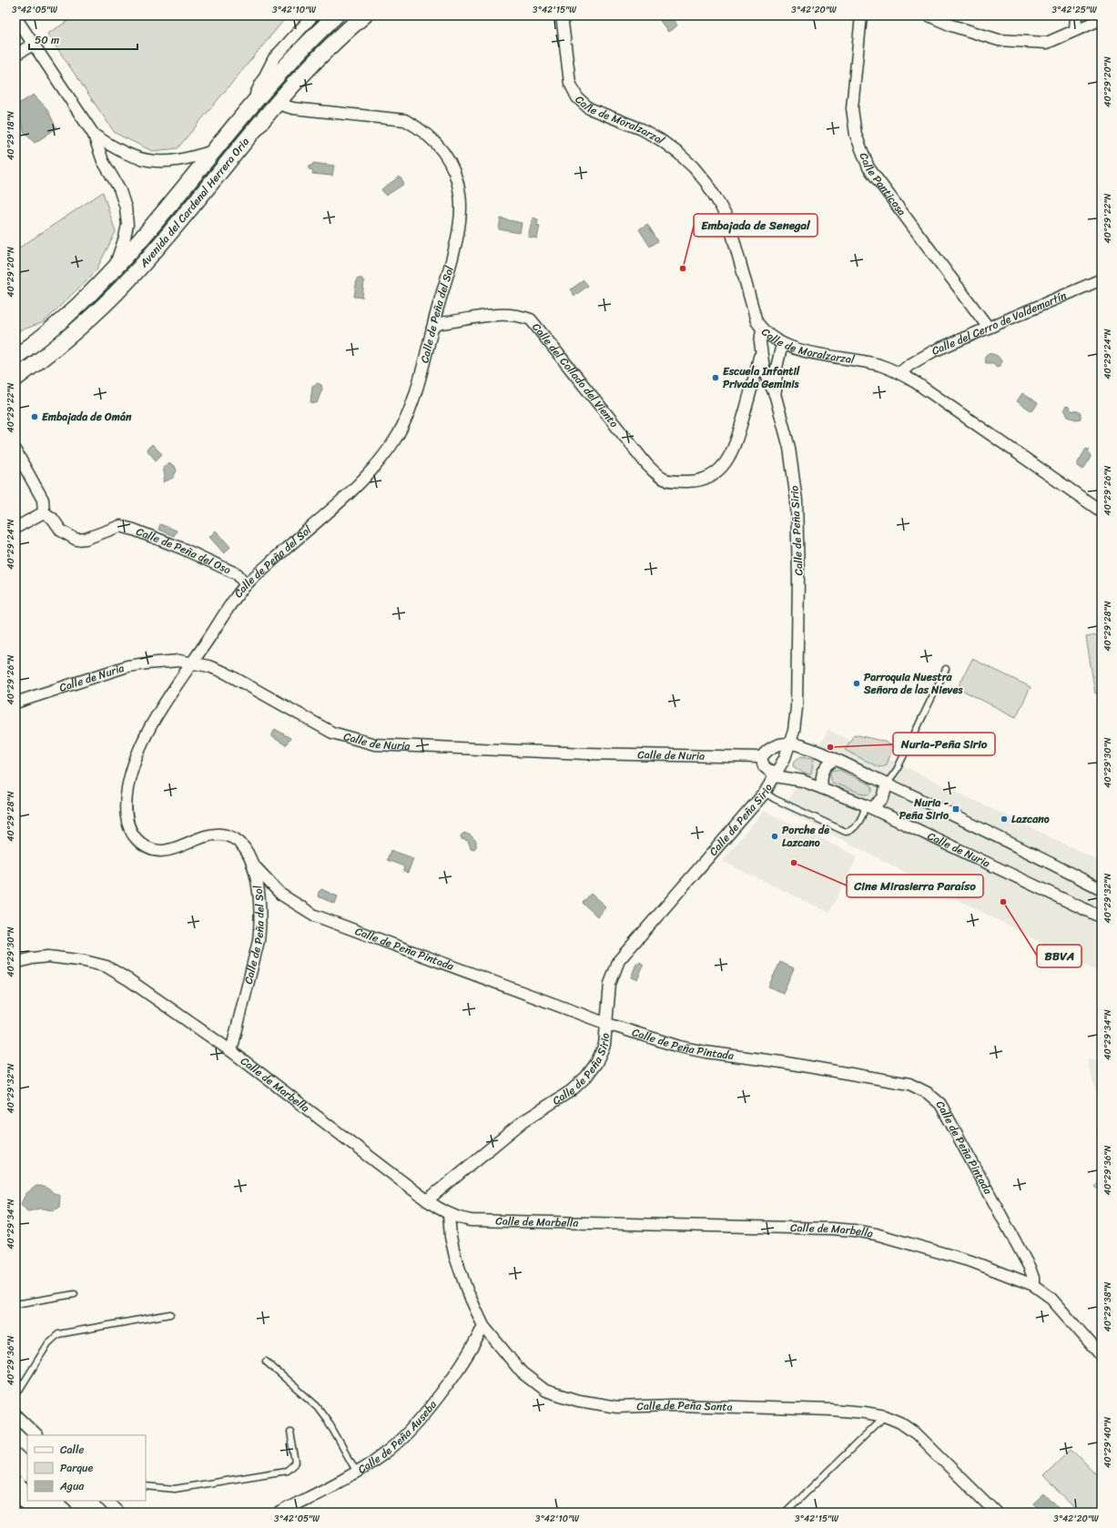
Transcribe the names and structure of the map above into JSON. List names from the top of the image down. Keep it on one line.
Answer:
{"streets":{"main road":["Avenida del Cardenal Herrera Oria"],"street":["Calle de Moralzarzal","Calle Panticosa","Calle de Peña del Sol","Calle del Cerro de Valdemartín","Calle del Collado del Viento","Calle de Peña Sirio","Calle de Peña del Oso","Calle de Nuria","Calle de Peña Pintada","Calle de Marbella","Calle de Peña Santa","Calle de Peña Auseba"]},"crossings":[["Calle de Moralzarzal","Calle del Cerro de Valdemartín"],["Calle de Moralzarzal","Calle de Peña Sirio"],["Calle Panticosa","Calle del Cerro de Valdemartín"],["Avenida del Cardenal Herrera Oria","Calle de Peña del Sol"],["Calle de Peña del Sol","Calle del Collado del Viento"],["Calle de Peña del Sol","Calle de Peña del Oso"],["Calle de Peña del Sol","Calle de Nuria"],["Calle de Peña del Sol","Calle de Peña Pintada"],["Calle de Peña del Sol","Calle de Marbella"],["Calle del Collado del Viento","Calle de Peña Sirio"],["Calle de Peña Sirio","Calle de Nuria"],["Calle de Peña Sirio","Calle de Peña Pintada"],["Calle de Peña Sirio","Calle de Marbella"],["Calle de Peña Pintada","Calle de Marbella"],["Calle de Marbella","Calle de Peña Santa"],["Calle de Peña Santa","Calle de Peña Auseba"]],"places":{"other":["Embajada de Senegal","Escuela Infantil Privada Geminis","Embajada de Omán","Parroquia Nuestra Señora de las Nieves","Nuria-Peña Sirio","Lazcano","Porche de Lazcano","Cine Mirasierra Paraíso","BBVA"],"transit":["Nuria - Peña Sirio"]},"legend":["Calle","Parque","Agua"],"scale_bar":"50 m","coordinates":["3°42'05\"W","3°42'10\"W","3°42'15\"W","3°42'20\"W","3°42'25\"W","40°29'20\"N","40°29'18\"N","40°29'22\"N","40°29'24\"N","40°29'26\"N","40°29'28\"N","40°29'30\"N","40°29'32\"N","40°29'34\"N","40°29'36\"N","40°29'38\"N","40°29'40\"N"]}
